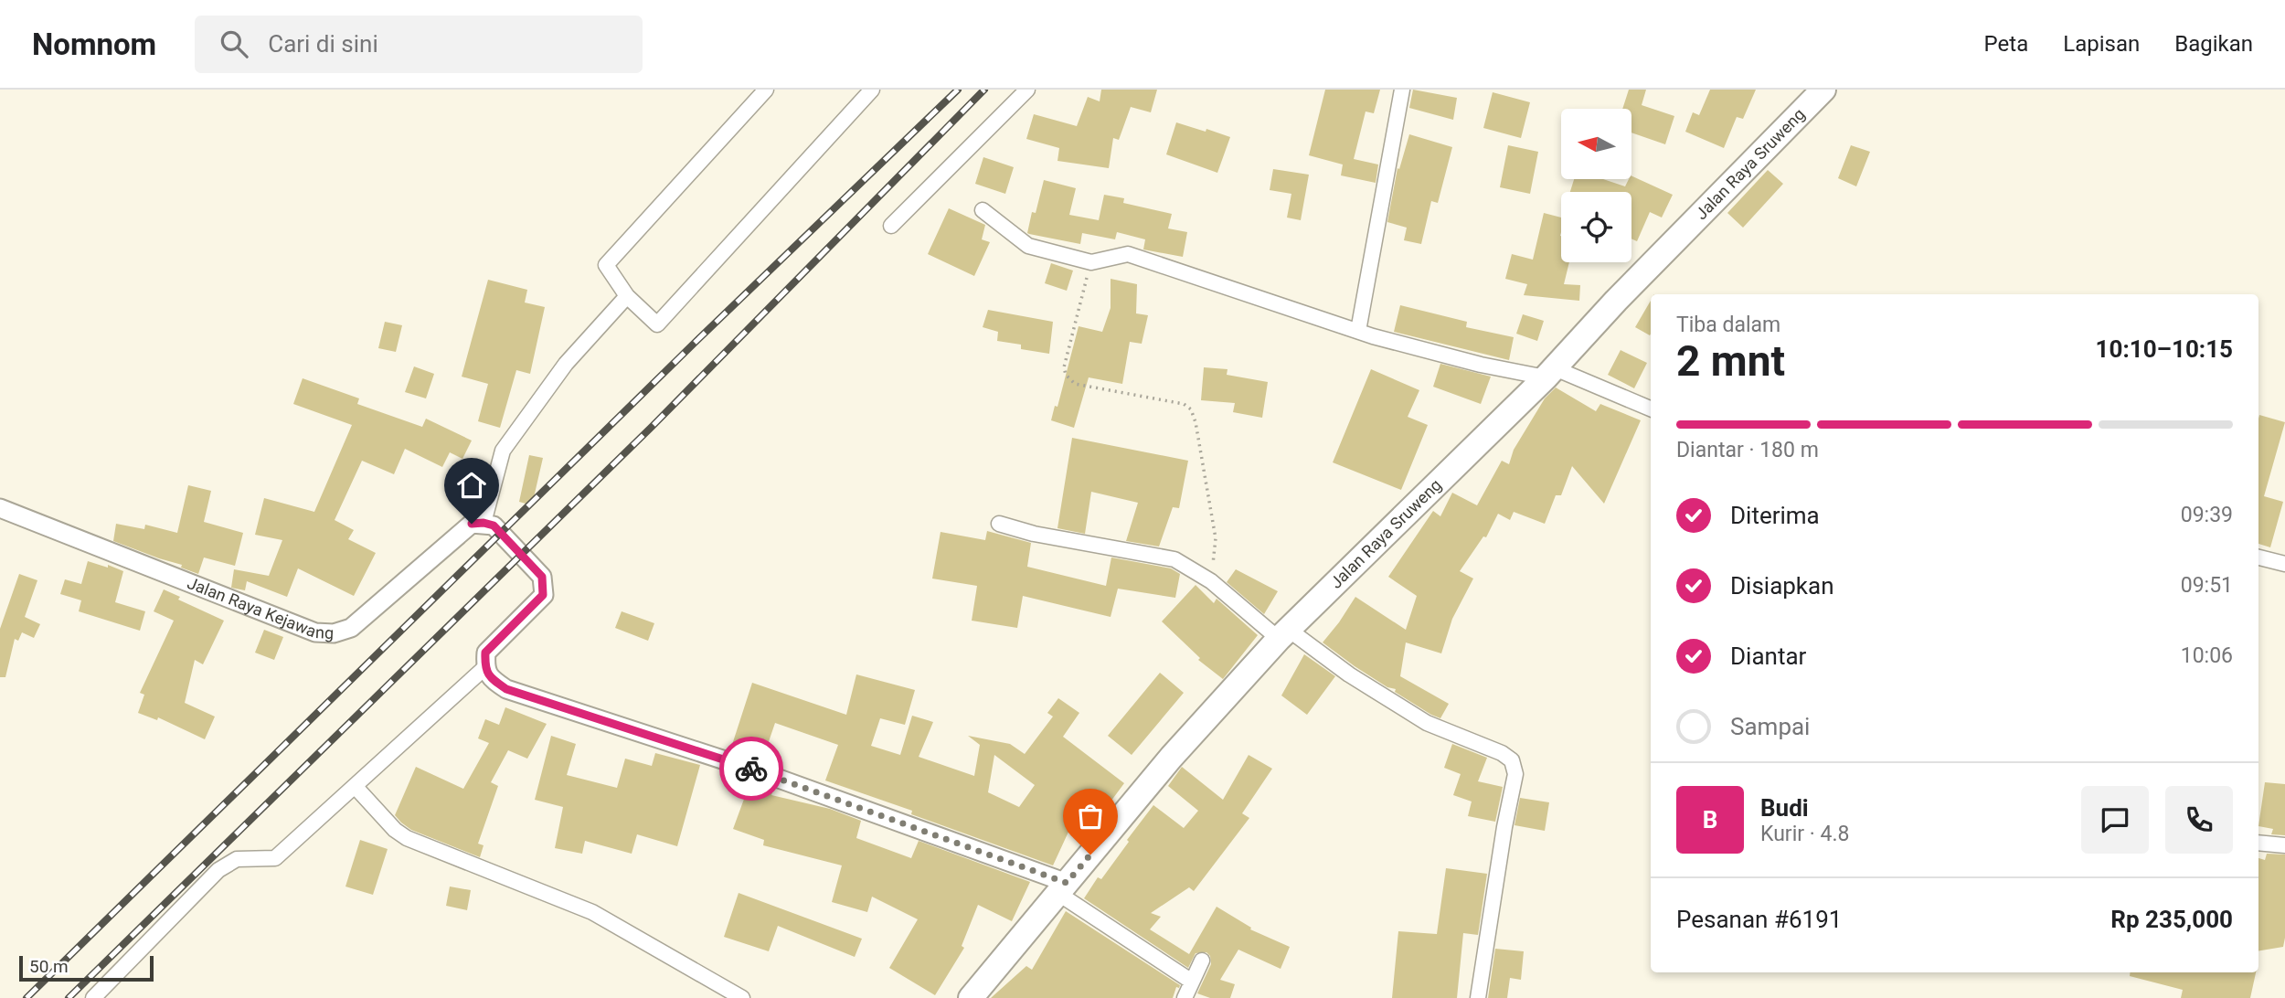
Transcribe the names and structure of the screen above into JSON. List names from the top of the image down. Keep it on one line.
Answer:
{"streets":{"highway":["Jalan Raya Sruweng"],"street":["Jalan Raya Kejawang"]},"scale_bar":"50 m","north":"left","page":{"header":"Nomnom","search":"Cari di sini","nav":["Peta","Lapisan","Bagikan"],"heading":["2 mnt","Tiba dalam","10:10–10:15"],"panel":["Budi","Kurir · 4.8","Pesanan #6191","Rp 235,000"],"bar":"Diantar · 180 m","list":[["Diterima","09:39"],["Disiapkan","09:51"],["Diantar","10:06"],"Sampai"],"round":"B","scale":"50 m"}}
